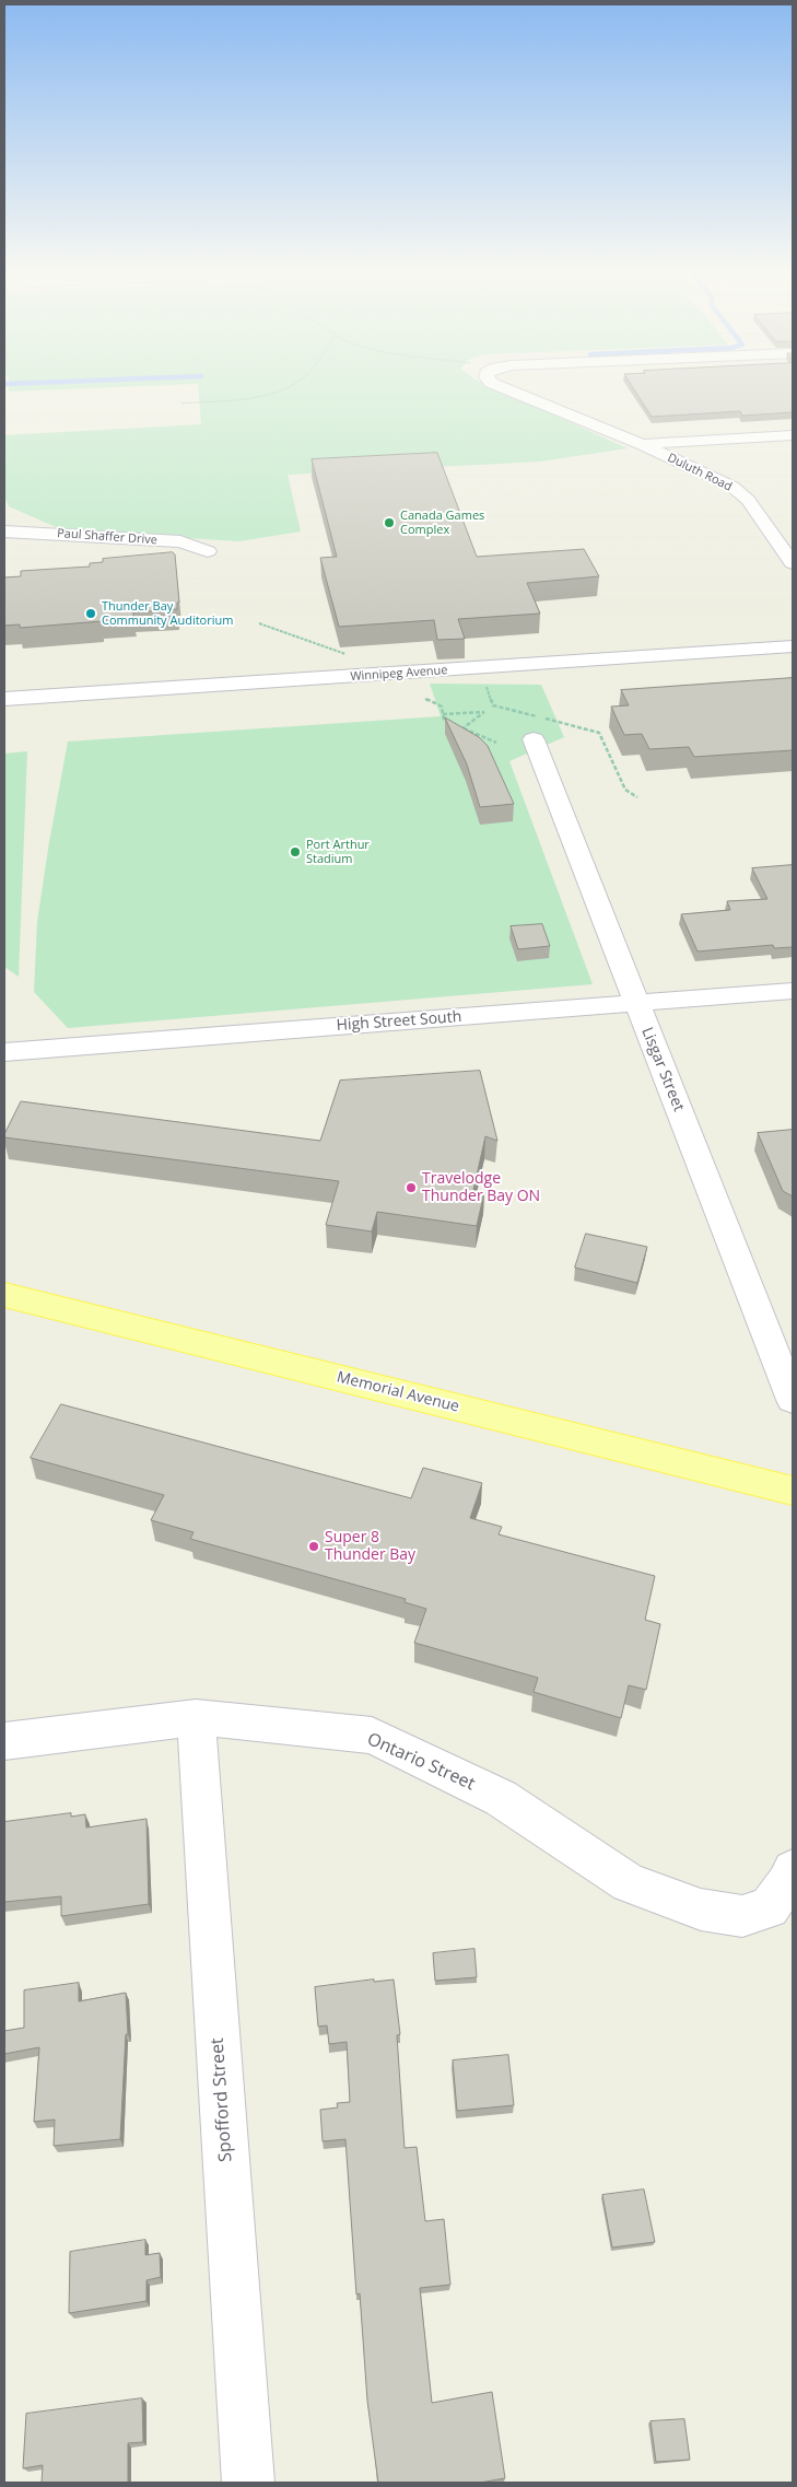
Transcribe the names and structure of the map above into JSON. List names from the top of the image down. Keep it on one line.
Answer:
{"streets":{"main road":["Memorial Avenue"],"street":["Duluth Road","Paul Shaffer Drive","Winnipeg Avenue","High Street South","Lisgar Street","Ontario Street","Spofford Street"]},"crossings":[["High Street South","Lisgar Street"],["Ontario Street","Spofford Street"]],"places":["Canada Games Complex","Thunder Bay Community Auditorium","Port Arthur Stadium","Travelodge Thunder Bay ON","Super 8 Thunder Bay"]}
